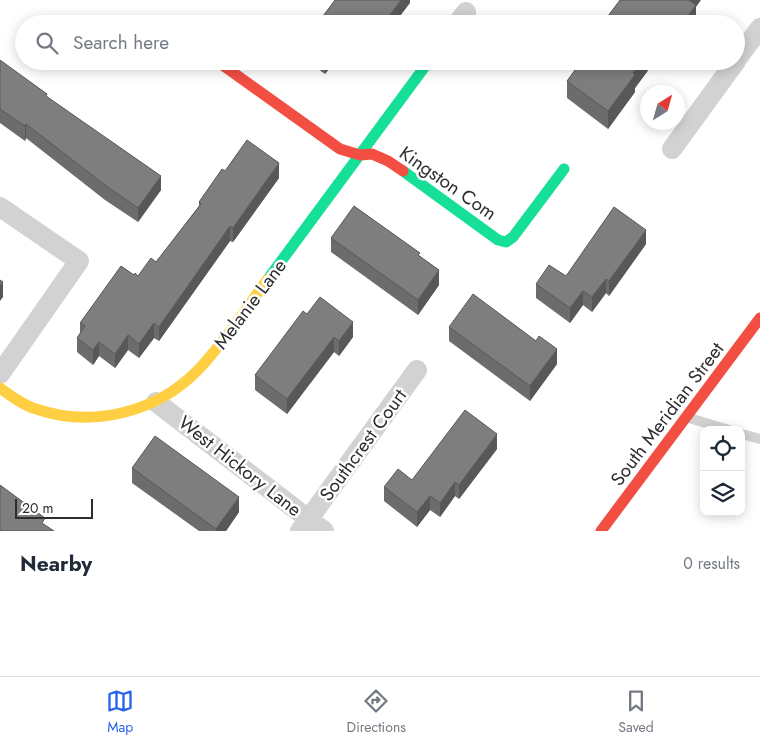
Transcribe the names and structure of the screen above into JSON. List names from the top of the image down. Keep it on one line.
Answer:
{"streets":{"street":["Kingston Com","Melanie Lane","South Meridian Street","Southcrest Court","West Hickory Lane"]},"crossings":[["Kingston Com","Melanie Lane"],["Melanie Lane","West Hickory Lane"],["Southcrest Court","West Hickory Lane"]],"scale_bar":"20 m","north":"top right","page":{"search":"Search here","scale":"20 m","heading":["Nearby","0 results"],"nav":["Map","Directions","Saved"]}}
